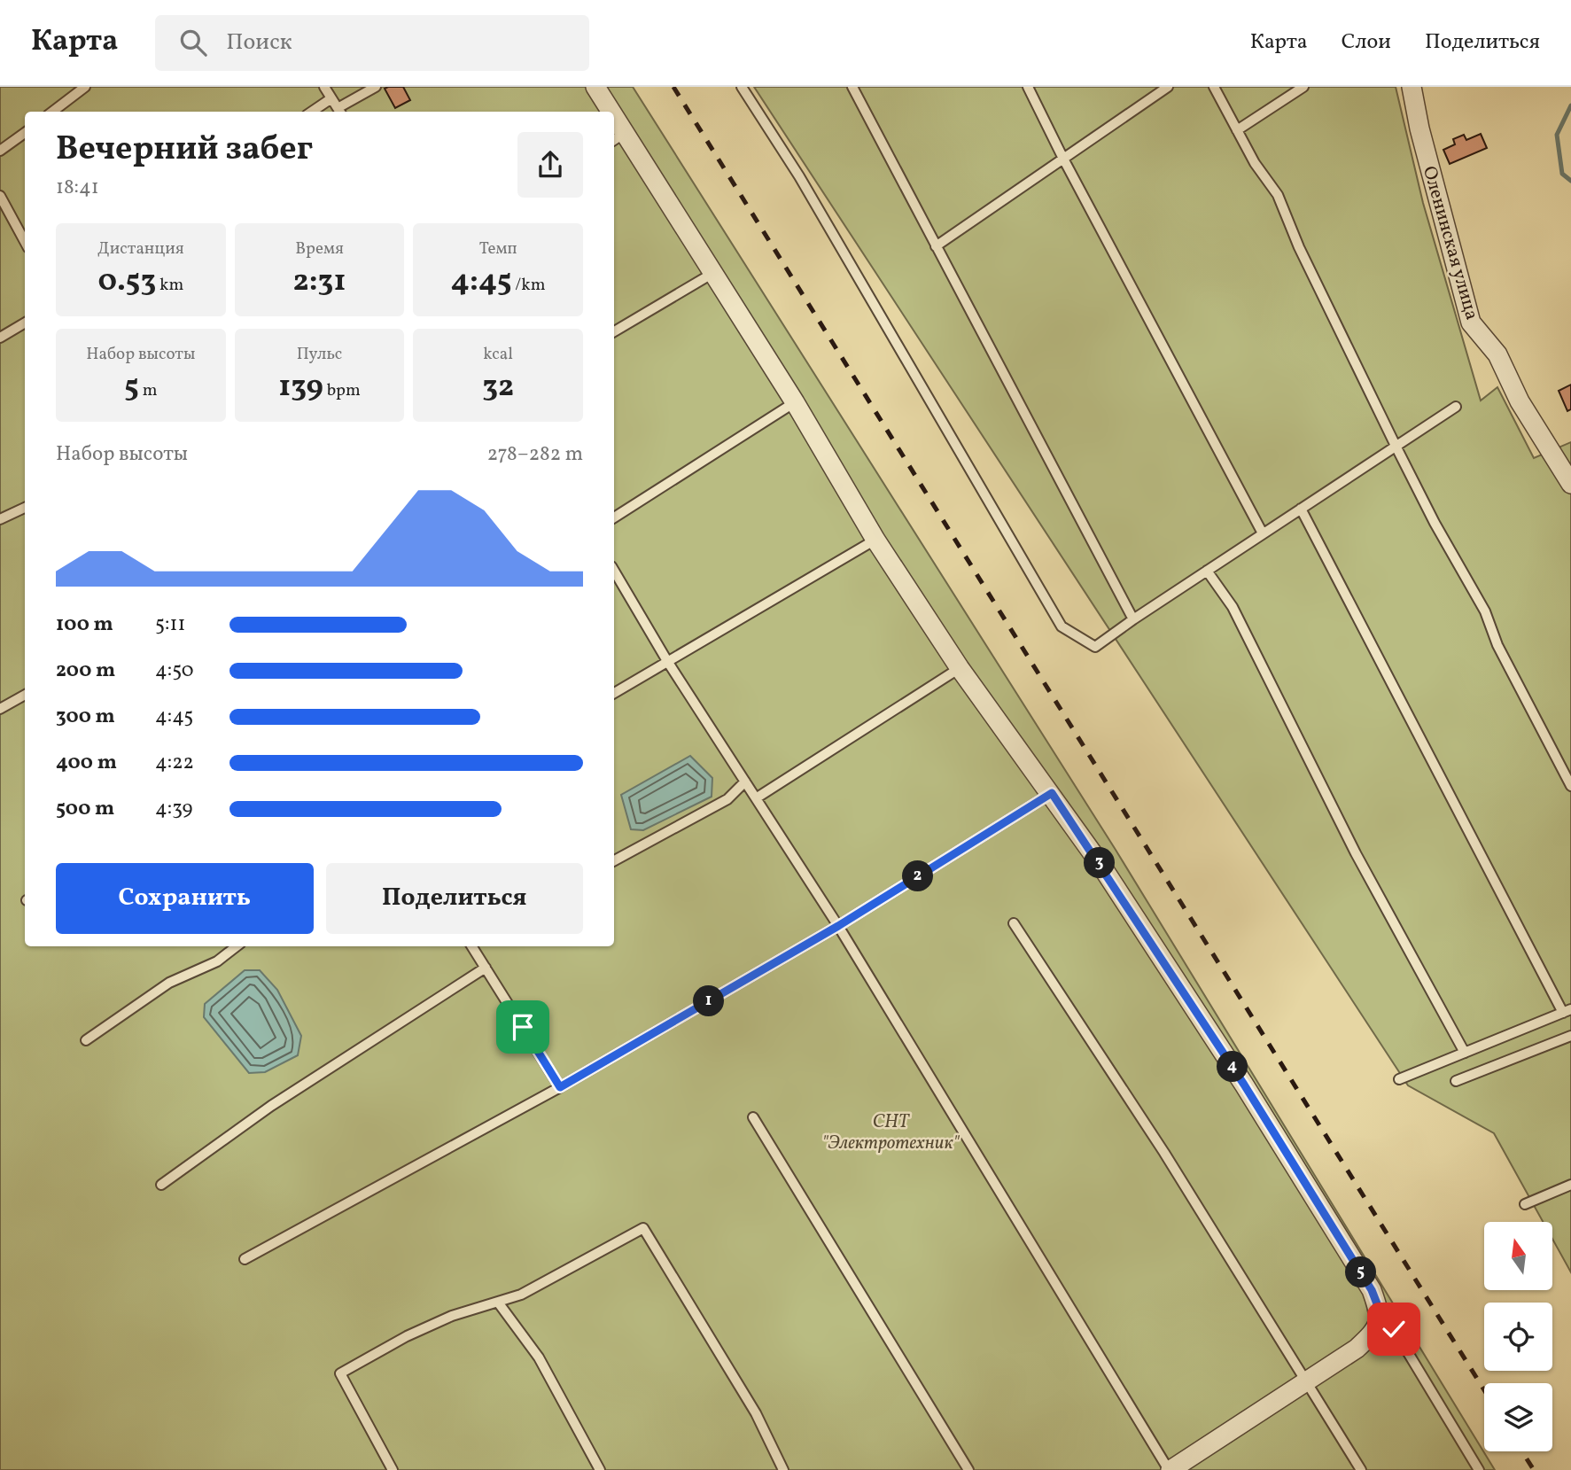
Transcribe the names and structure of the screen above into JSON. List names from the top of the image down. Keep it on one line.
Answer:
{"streets":{"street":["Оленинская улица"]},"parks":["СНТ \"Электротехник\""],"north":"top","page":{"header":"Карта","search":"Поиск","nav":["Карта","Слои","Поделиться"],"heading":["Вечерний забег","18:41"],"stats":[["Дистанция","0.53 km"],["Время","2:31"],["Темп","4:45 /km"],["Набор высоты","5 m"],["Пульс","139 bpm"],["kcal","32"]],"chart":["Набор высоты","278–282 m"],"list":[{"name":"100 m","note":"5:11"},{"name":"200 m","note":"4:50"},{"name":"300 m","note":"4:45"},{"name":"400 m","note":"4:22"},{"name":"500 m","note":"4:39"}],"pins":["3","2","1","4","5"],"buttons":["Сохранить","Поделиться"]}}
